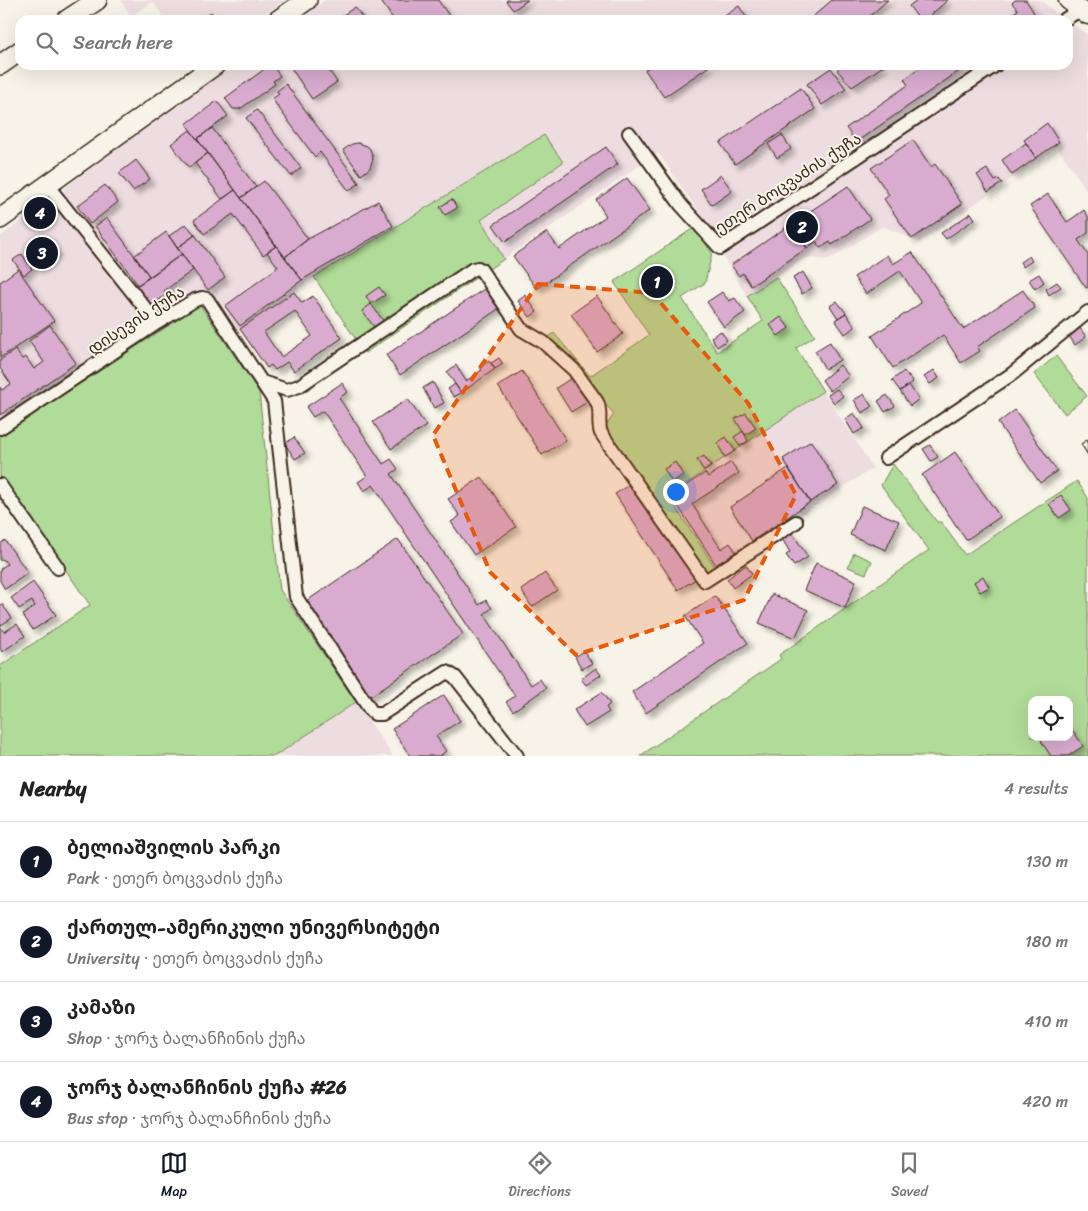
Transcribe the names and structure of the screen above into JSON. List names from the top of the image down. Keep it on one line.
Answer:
{"streets":{"street":["ეთერ ბოცვაძის ქუჩა","დისევის ქუჩა"]},"page":{"search":"Search here","pins":["4","2","3","1"],"heading":["Nearby","4 results"],"list":[{"mark":"1","name":"ბელიაშვილის პარკი","note":"Park · ეთერ ბოცვაძის ქუჩა","value":"130 m"},{"mark":"2","name":"ქართულ-ამერიკული უნივერსიტეტი","note":"University · ეთერ ბოცვაძის ქუჩა","value":"180 m"},{"mark":"3","name":"კამაზი","note":"Shop · ჯორჯ ბალანჩინის ქუჩა","value":"410 m"},{"mark":"4","name":"ჯორჯ ბალანჩინის ქუჩა #26","note":"Bus stop · ჯორჯ ბალანჩინის ქუჩა","value":"420 m"}],"nav":["Map","Directions","Saved"]}}
